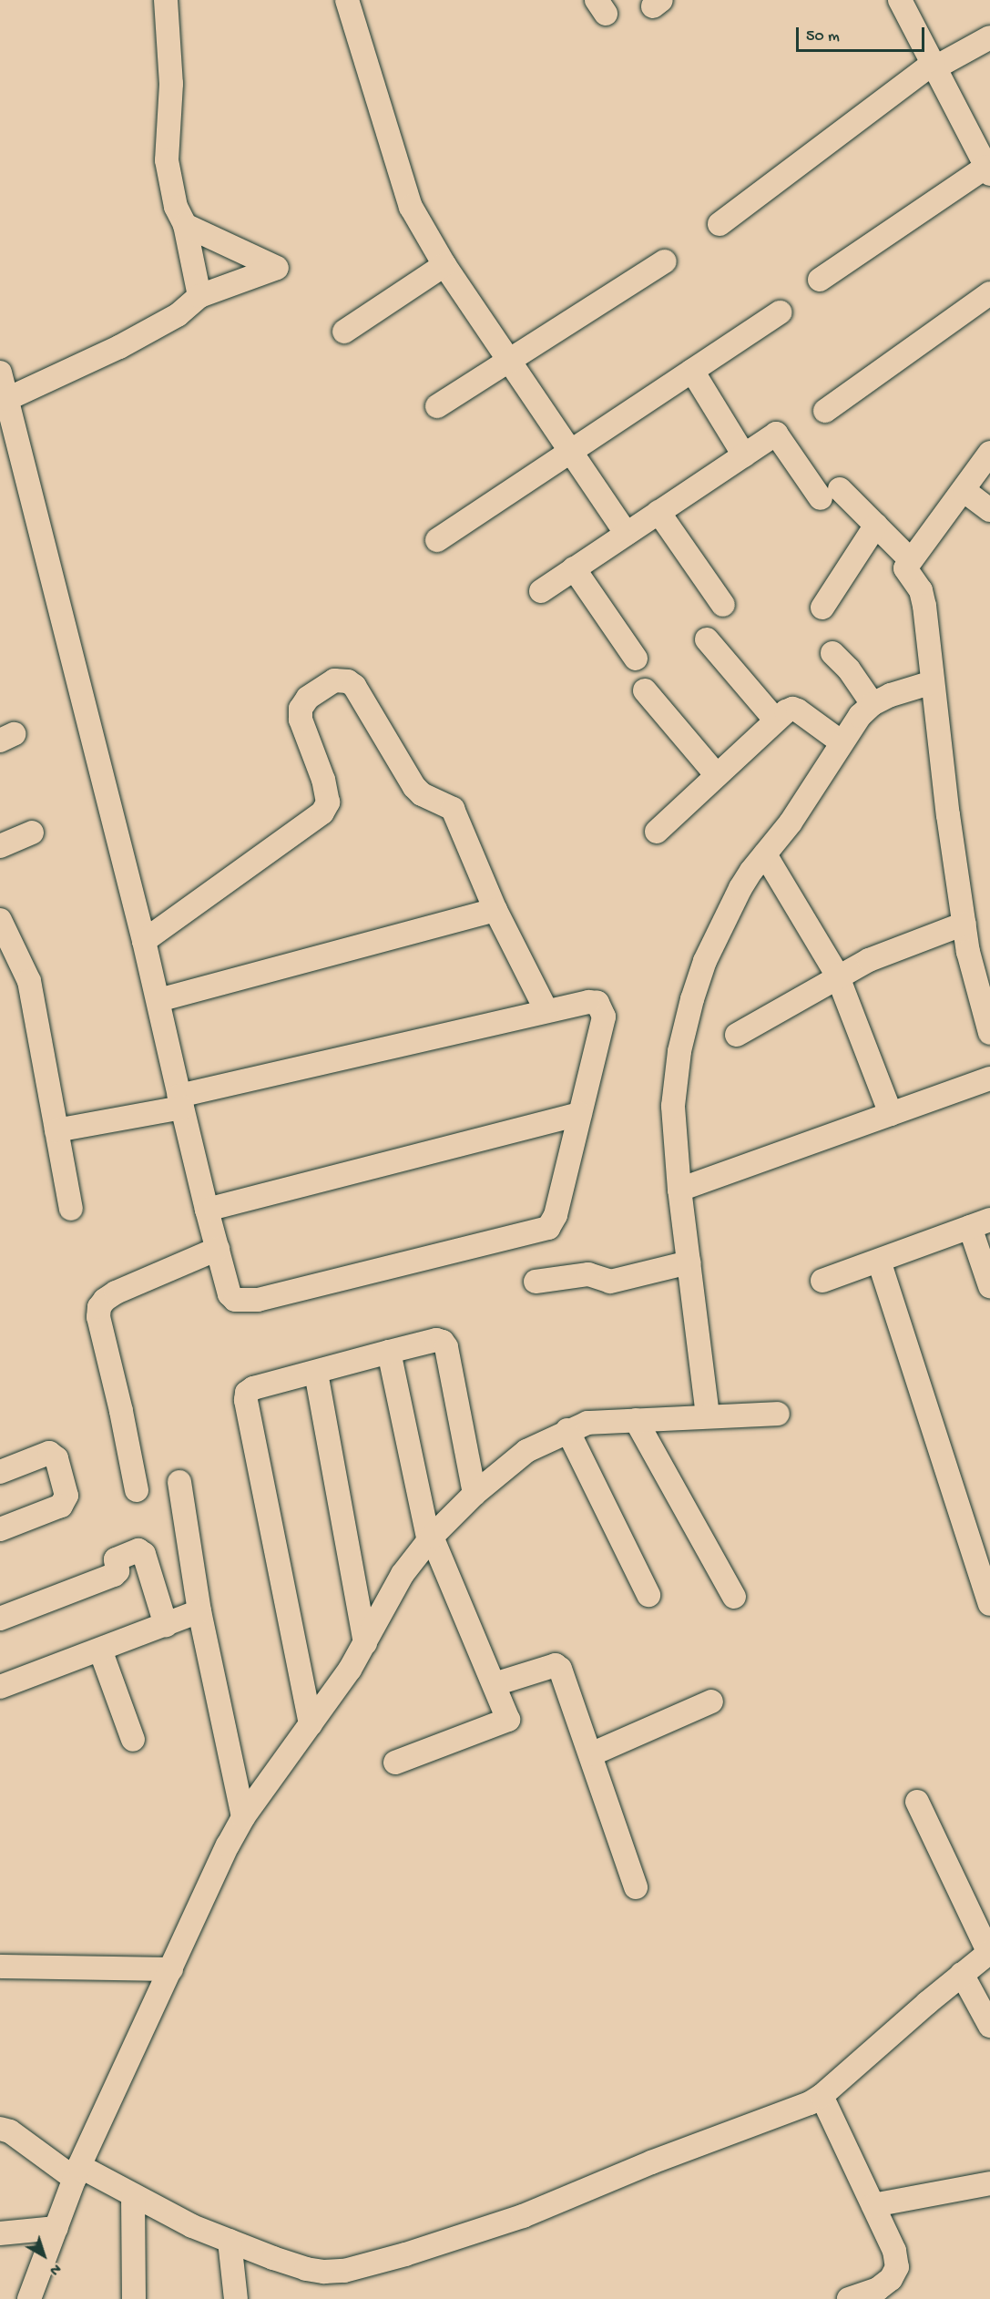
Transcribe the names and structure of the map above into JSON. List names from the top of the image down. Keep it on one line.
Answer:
{"scale_bar":"50 m","north":"bottom right"}
